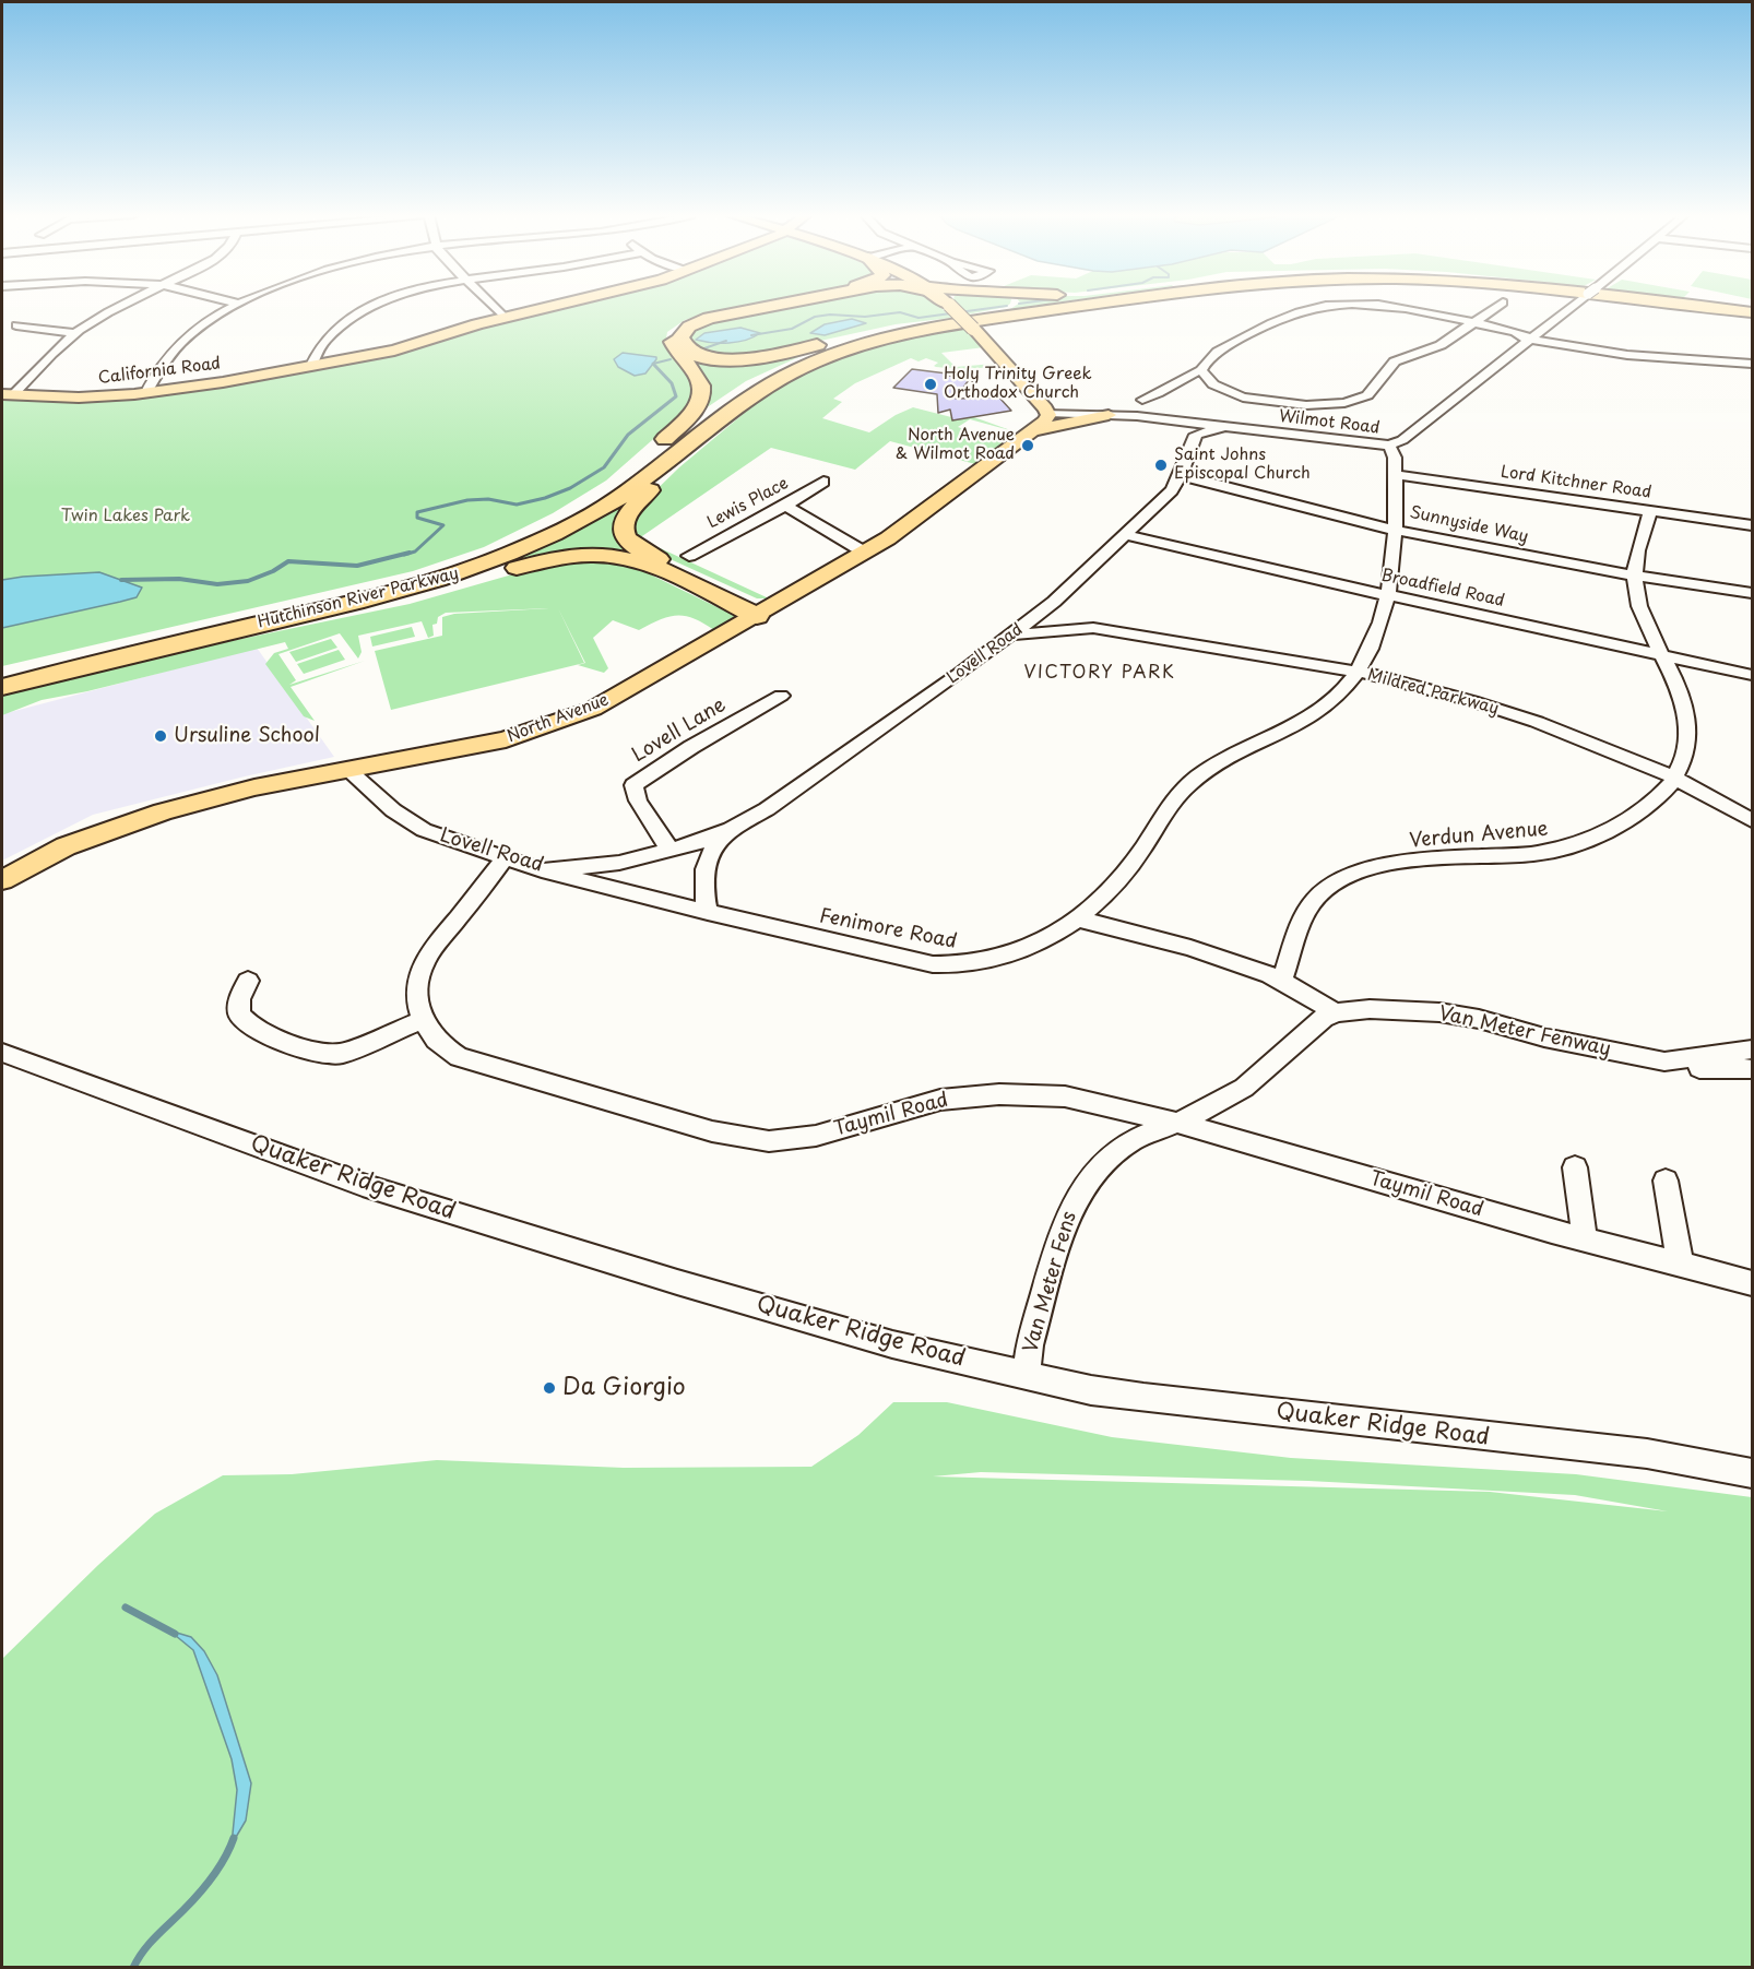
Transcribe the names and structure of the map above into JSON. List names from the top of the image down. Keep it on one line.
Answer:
{"streets":{"highway":["Hutchinson River Parkway"],"main road":["California Road","North Avenue"],"street":["Wilmot Road","Lord Kitchner Road","Lewis Place","Sunnyside Way","Broadfield Road","Lovell Road","Mildred Parkway","Lovell Lane","Verdun Avenue","Fenimore Road","Van Meter Fenway","Taymil Road","Quaker Ridge Road","Van Meter Fens"]},"crossings":[["Wilmot Road","Fenimore Road"],["Lord Kitchner Road","Verdun Avenue"],["Lord Kitchner Road","Fenimore Road"],["Sunnyside Way","Lovell Road"],["Sunnyside Way","Verdun Avenue"],["Sunnyside Way","Fenimore Road"],["Broadfield Road","Lovell Road"],["Broadfield Road","Verdun Avenue"],["Broadfield Road","Fenimore Road"],["Lovell Road","Mildred Parkway"],["Lovell Road","North Avenue"],["Lovell Road","Lovell Lane"],["Lovell Road","Fenimore Road"],["Lovell Road","Taymil Road"],["Mildred Parkway","Verdun Avenue"],["Mildred Parkway","Fenimore Road"],["Van Meter Fenway","Van Meter Fens"],["Taymil Road","Van Meter Fens"],["Quaker Ridge Road","Van Meter Fens"]],"districts":["VICTORY PARK"],"parks":["Twin Lakes Park"],"places":["Holy Trinity Greek Orthodox Church","North Avenue & Wilmot Road","Saint Johns Episcopal Church","Ursuline School","Da Giorgio"]}
